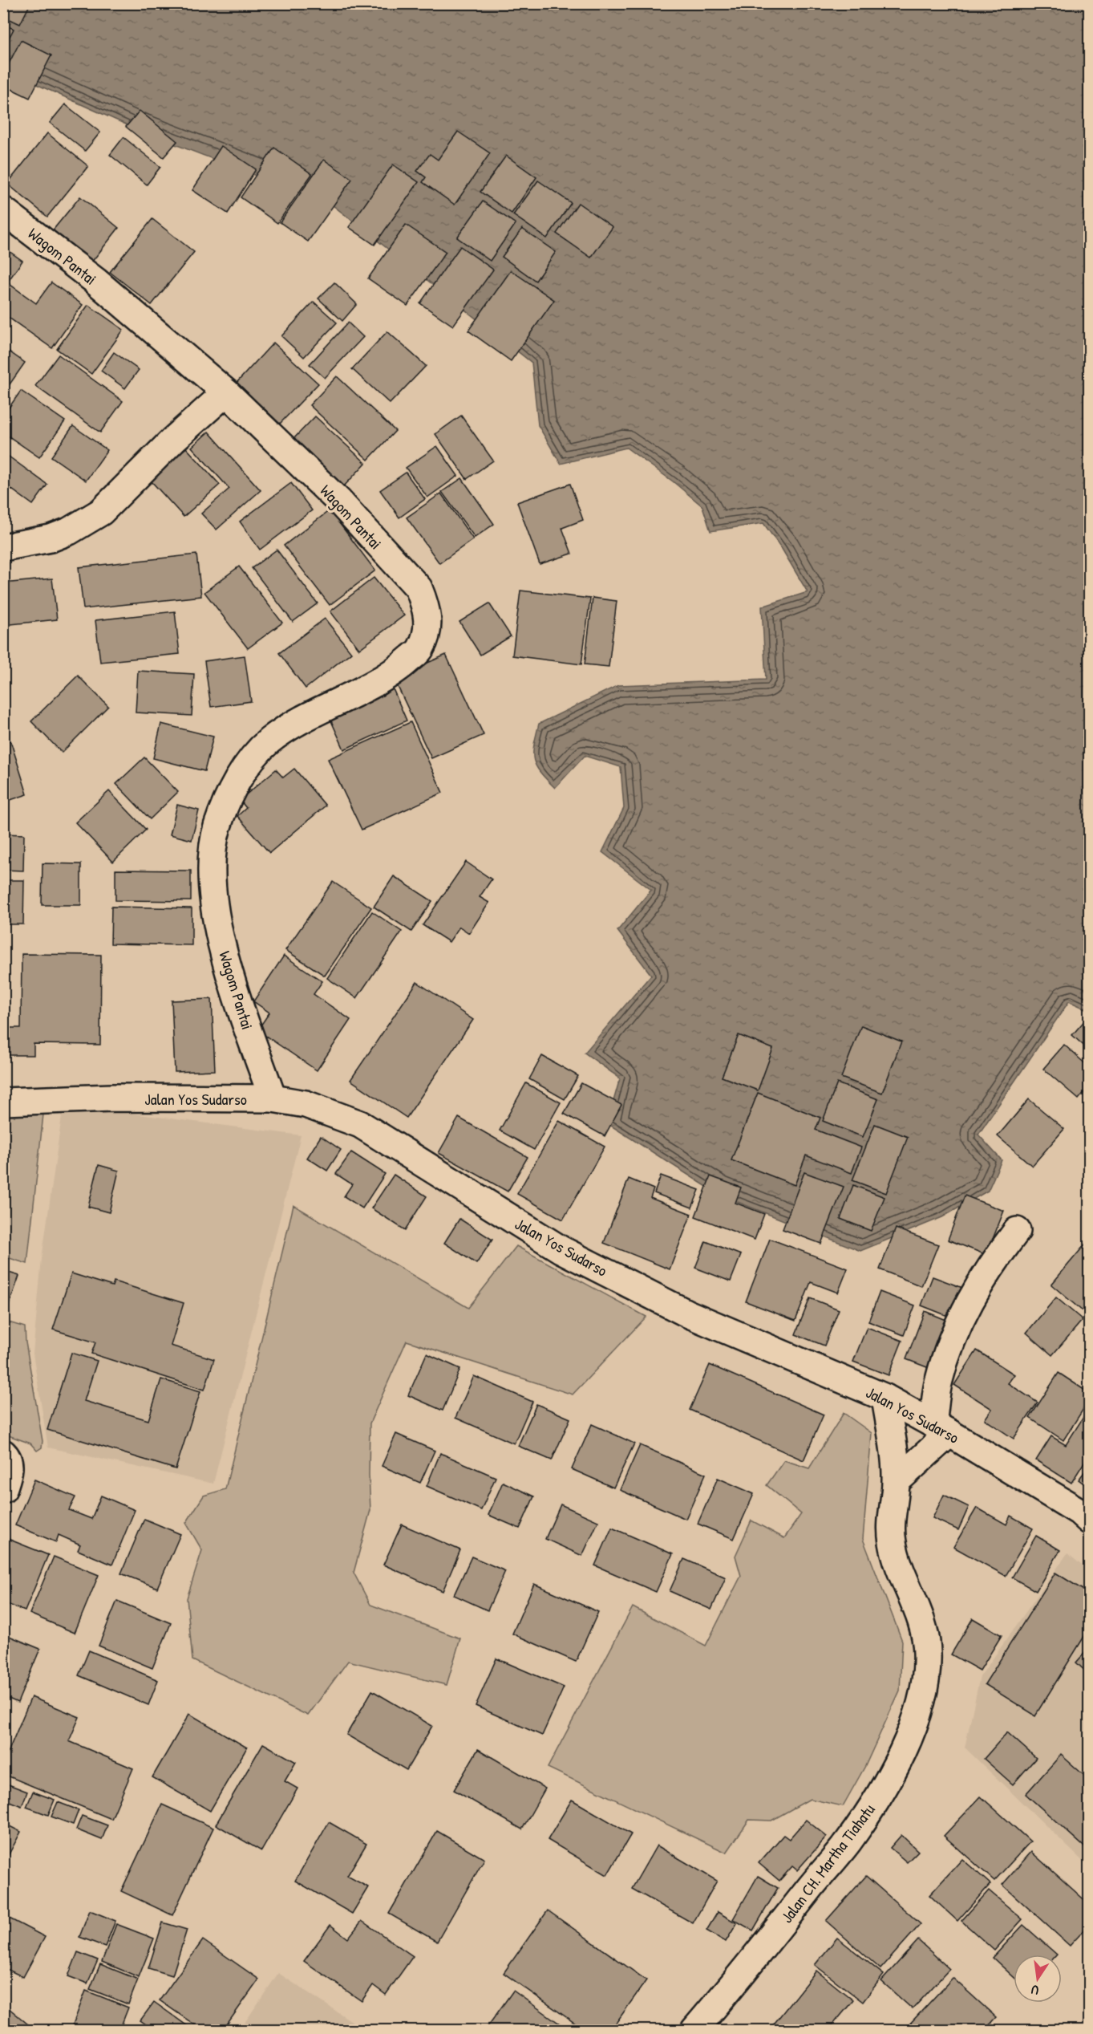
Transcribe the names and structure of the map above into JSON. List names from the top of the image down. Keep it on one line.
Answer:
{"streets":{"main road":["Wagom Pantai","Jalan Yos Sudarso","Jalan CH. Martha Tiahatu"]},"crossings":[["Wagom Pantai","Jalan Yos Sudarso"],["Jalan Yos Sudarso","Jalan CH. Martha Tiahatu"]],"north":"bottom"}
